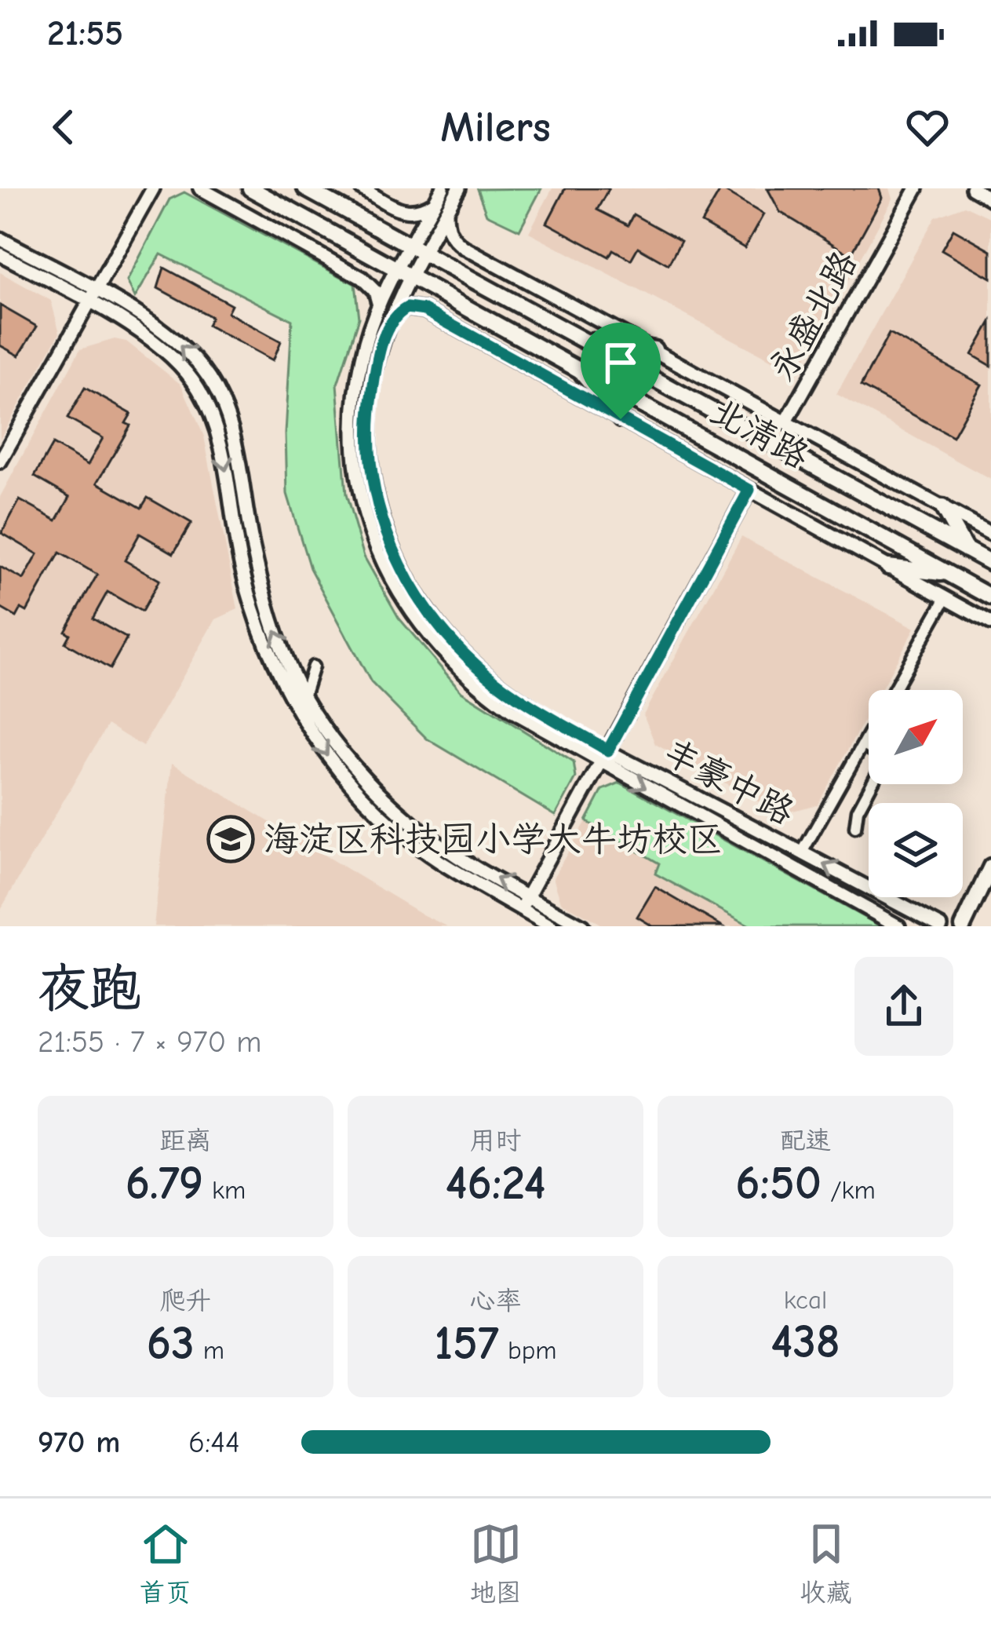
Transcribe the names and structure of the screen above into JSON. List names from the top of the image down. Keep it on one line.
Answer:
{"streets":{"main road":["北清路"],"street":["永盛北路","丰豪中路"]},"crossings":[["永盛北路","北清路"],["北清路","丰豪中路"]],"places":{"school or university":["海淀区科技园小学大牛坊校区"]},"north":"top right","page":{"status":"21:55","header":"Milers","heading":["夜跑","21:55 · 7 × 970 m"],"stats":[["距离","6.79 km"],["用时","46:24"],["配速","6:50 /km"],["爬升","63 m"],["心率","157 bpm"],["kcal","438"]],"list":[{"name":"970 m","note":"6:44"}],"tabs":["首页","地图","收藏"]}}
